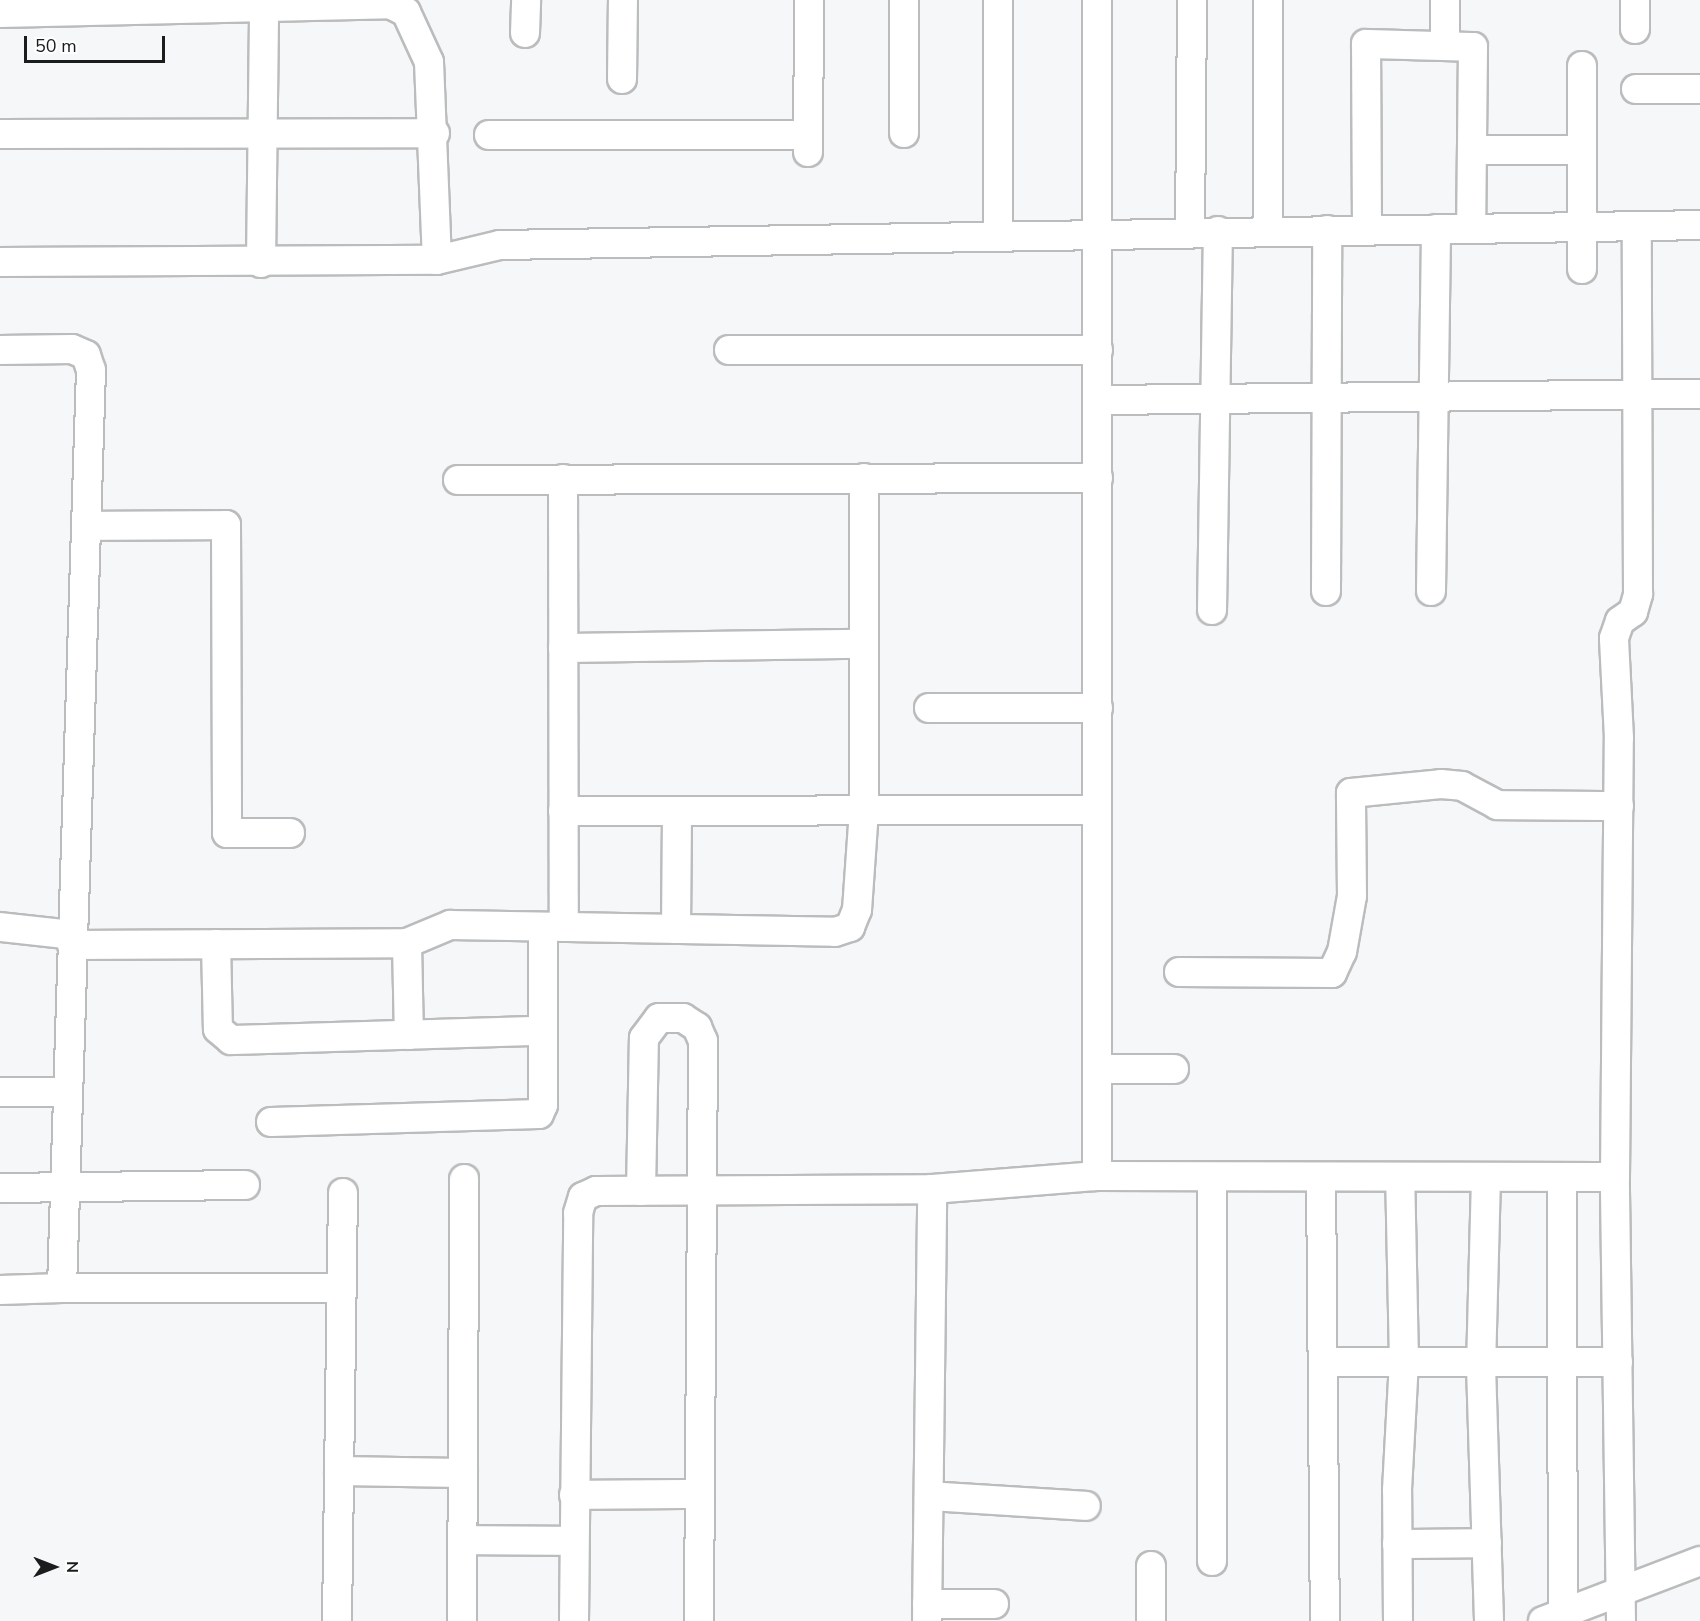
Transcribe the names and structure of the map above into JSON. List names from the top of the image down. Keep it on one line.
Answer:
{"scale_bar":"50 m","north":"right"}
